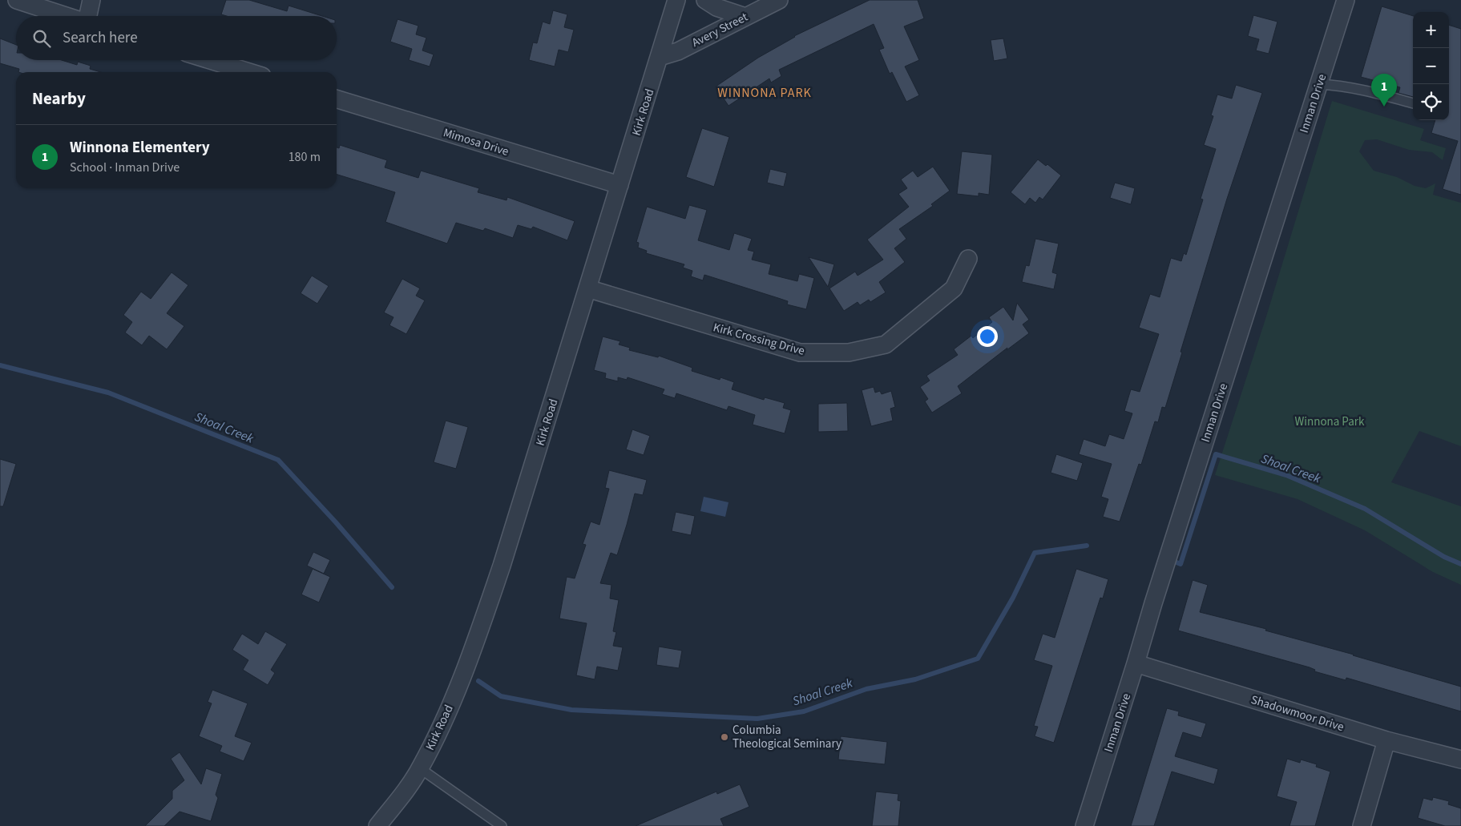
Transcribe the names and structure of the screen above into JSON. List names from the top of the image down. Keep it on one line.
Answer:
{"streets":{"street":["Avery Street","Inman Drive","Kirk Road","Mimosa Drive","Kirk Crossing Drive","Shadowmoor Drive"]},"crossings":[["Avery Street","Kirk Road"],["Inman Drive","Shadowmoor Drive"],["Kirk Road","Mimosa Drive"],["Kirk Road","Kirk Crossing Drive"]],"districts":["WINNONA PARK"],"water":["Shoal Creek"],"parks":["Winnona Park"],"places":["Columbia Theological Seminary"],"page":{"map_buttons":["+","−"],"search":"Search here","heading":"Nearby","pins":"1","list":[{"mark":"1","name":"Winnona Elementery","note":"School · Inman Drive","value":"180 m"}]}}
